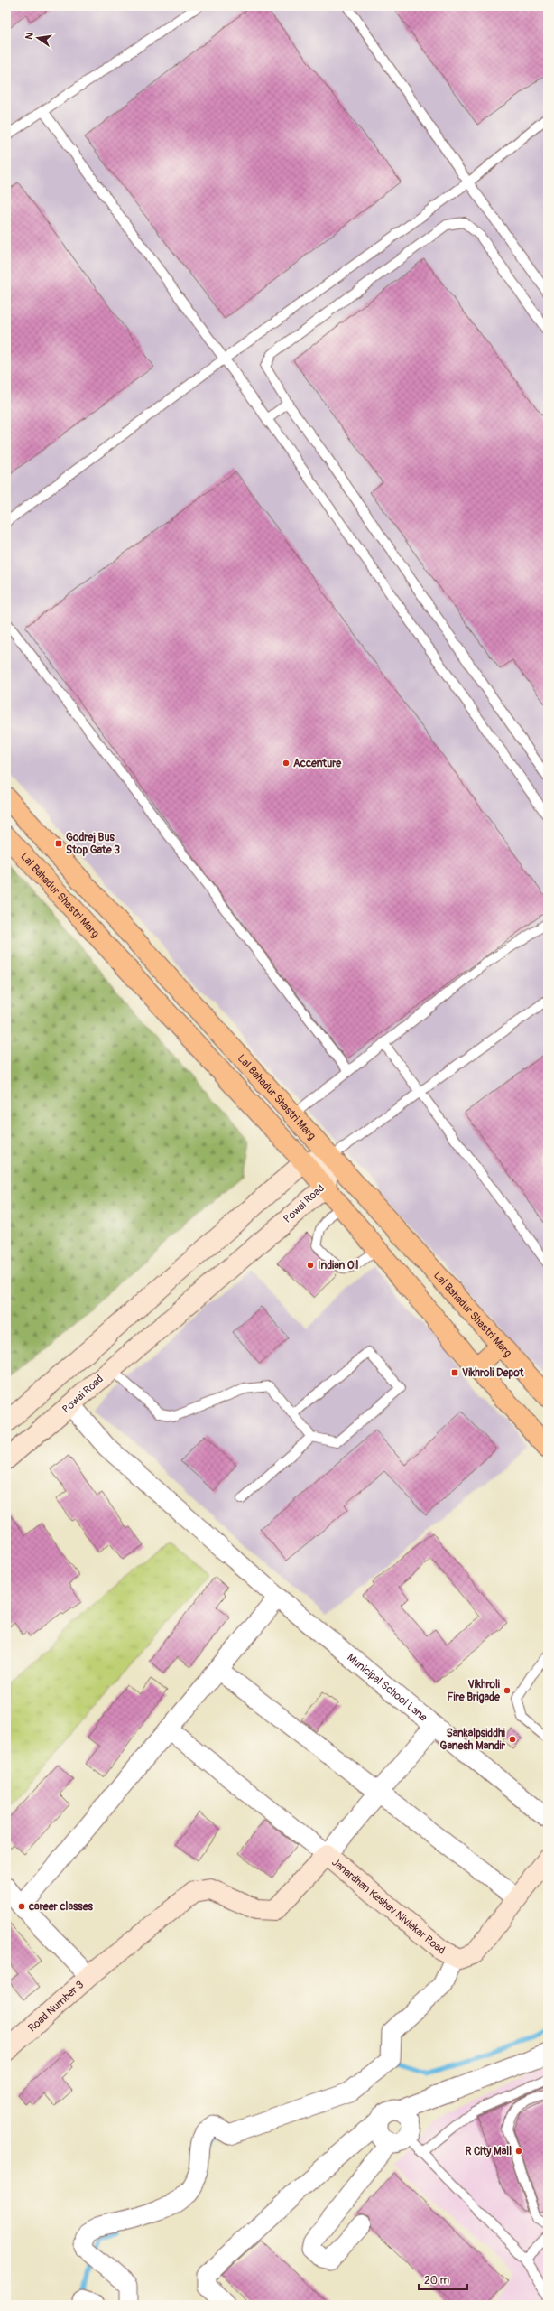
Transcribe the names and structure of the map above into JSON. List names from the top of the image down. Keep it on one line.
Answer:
{"streets":{"main road":["Lal Bahadur Shastri Marg","Powai Road","Janardhan Keshav Nivlekar Road","Road Number 3"],"street":["Municipal School Lane"]},"crossings":[["Lal Bahadur Shastri Marg","Powai Road"],["Powai Road","Municipal School Lane"],["Janardhan Keshav Nivlekar Road","Road Number 3"]],"places":{"other":["Accenture","Indian Oil","Vikhroli Fire Brigade","Sankalpsiddhi Ganesh Mandir","career classes","R City Mall"],"transit":["Godrej Bus Stop Gate 3","Vikhroli Depot"]},"scale_bar":"20 m","north":"left"}
